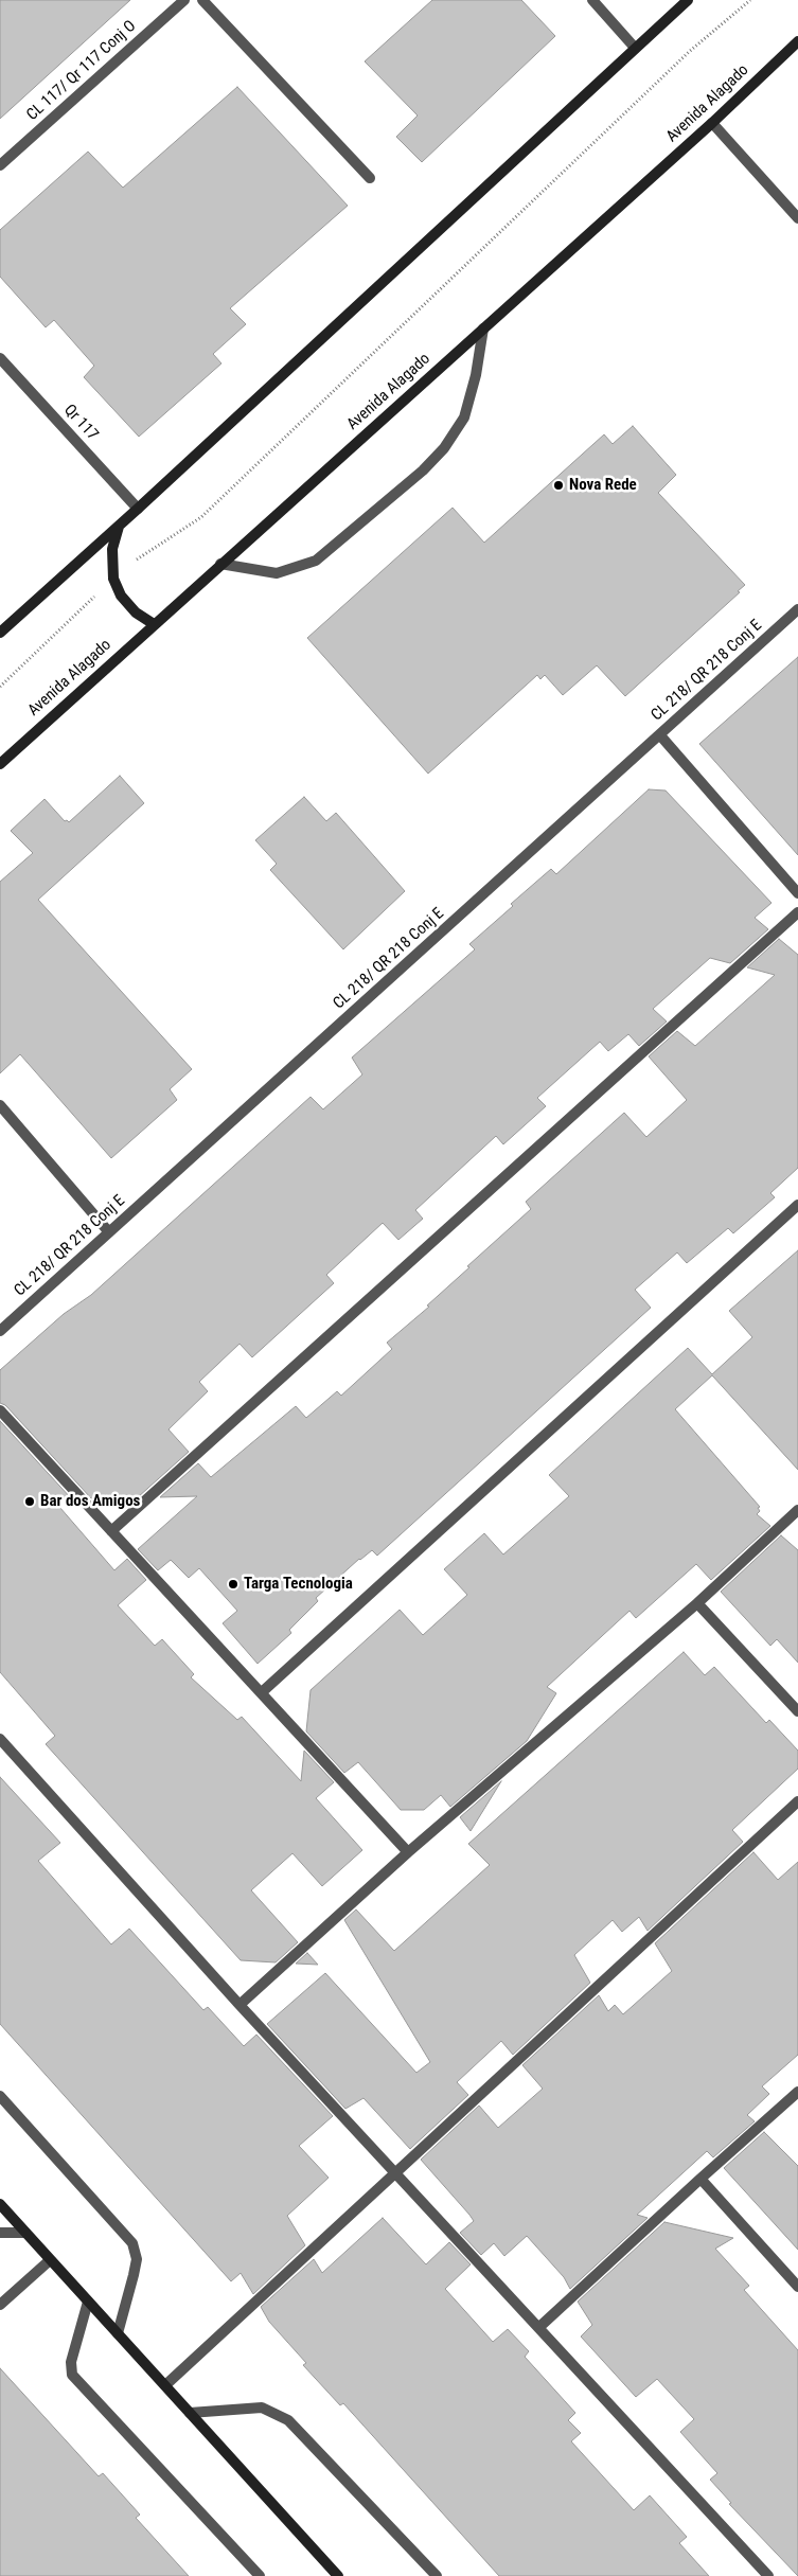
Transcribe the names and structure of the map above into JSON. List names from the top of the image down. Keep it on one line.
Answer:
{"streets":{"main road":["Avenida Alagado"],"street":["CL 117/ Qr 117 Conj O","Qr 117","CL 218/ QR 218 Conj E"]},"places":["Nova Rede","Bar dos Amigos","Targa Tecnologia"]}
